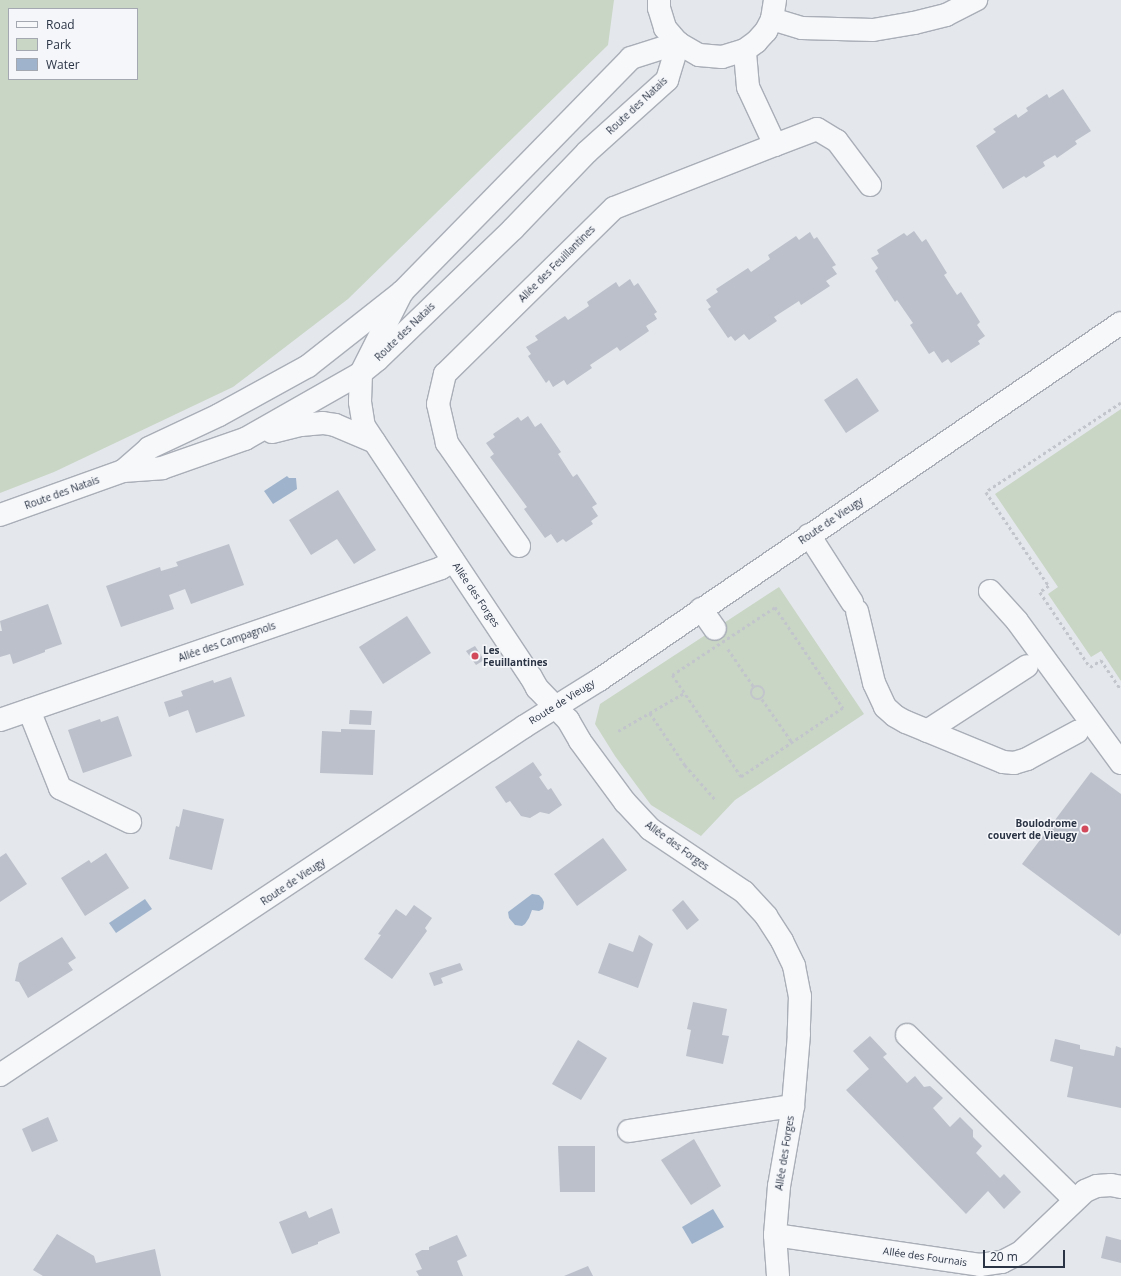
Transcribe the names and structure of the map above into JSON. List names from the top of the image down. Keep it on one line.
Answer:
{"streets":{"street":["Route des Natais","Allée des Feuillantines","Route de Vieugy","Allée des Forges","Allée des Campagnols","Allée des Fournais"]},"crossings":[["Route des Natais","Allée des Forges"],["Route de Vieugy","Allée des Forges"],["Allée des Forges","Allée des Campagnols"],["Allée des Forges","Allée des Fournais"]],"places":["Les Feuillantines","Boulodrome couvert de Vieugy"],"legend":["Road","Park","Water"],"scale_bar":"20 m"}
